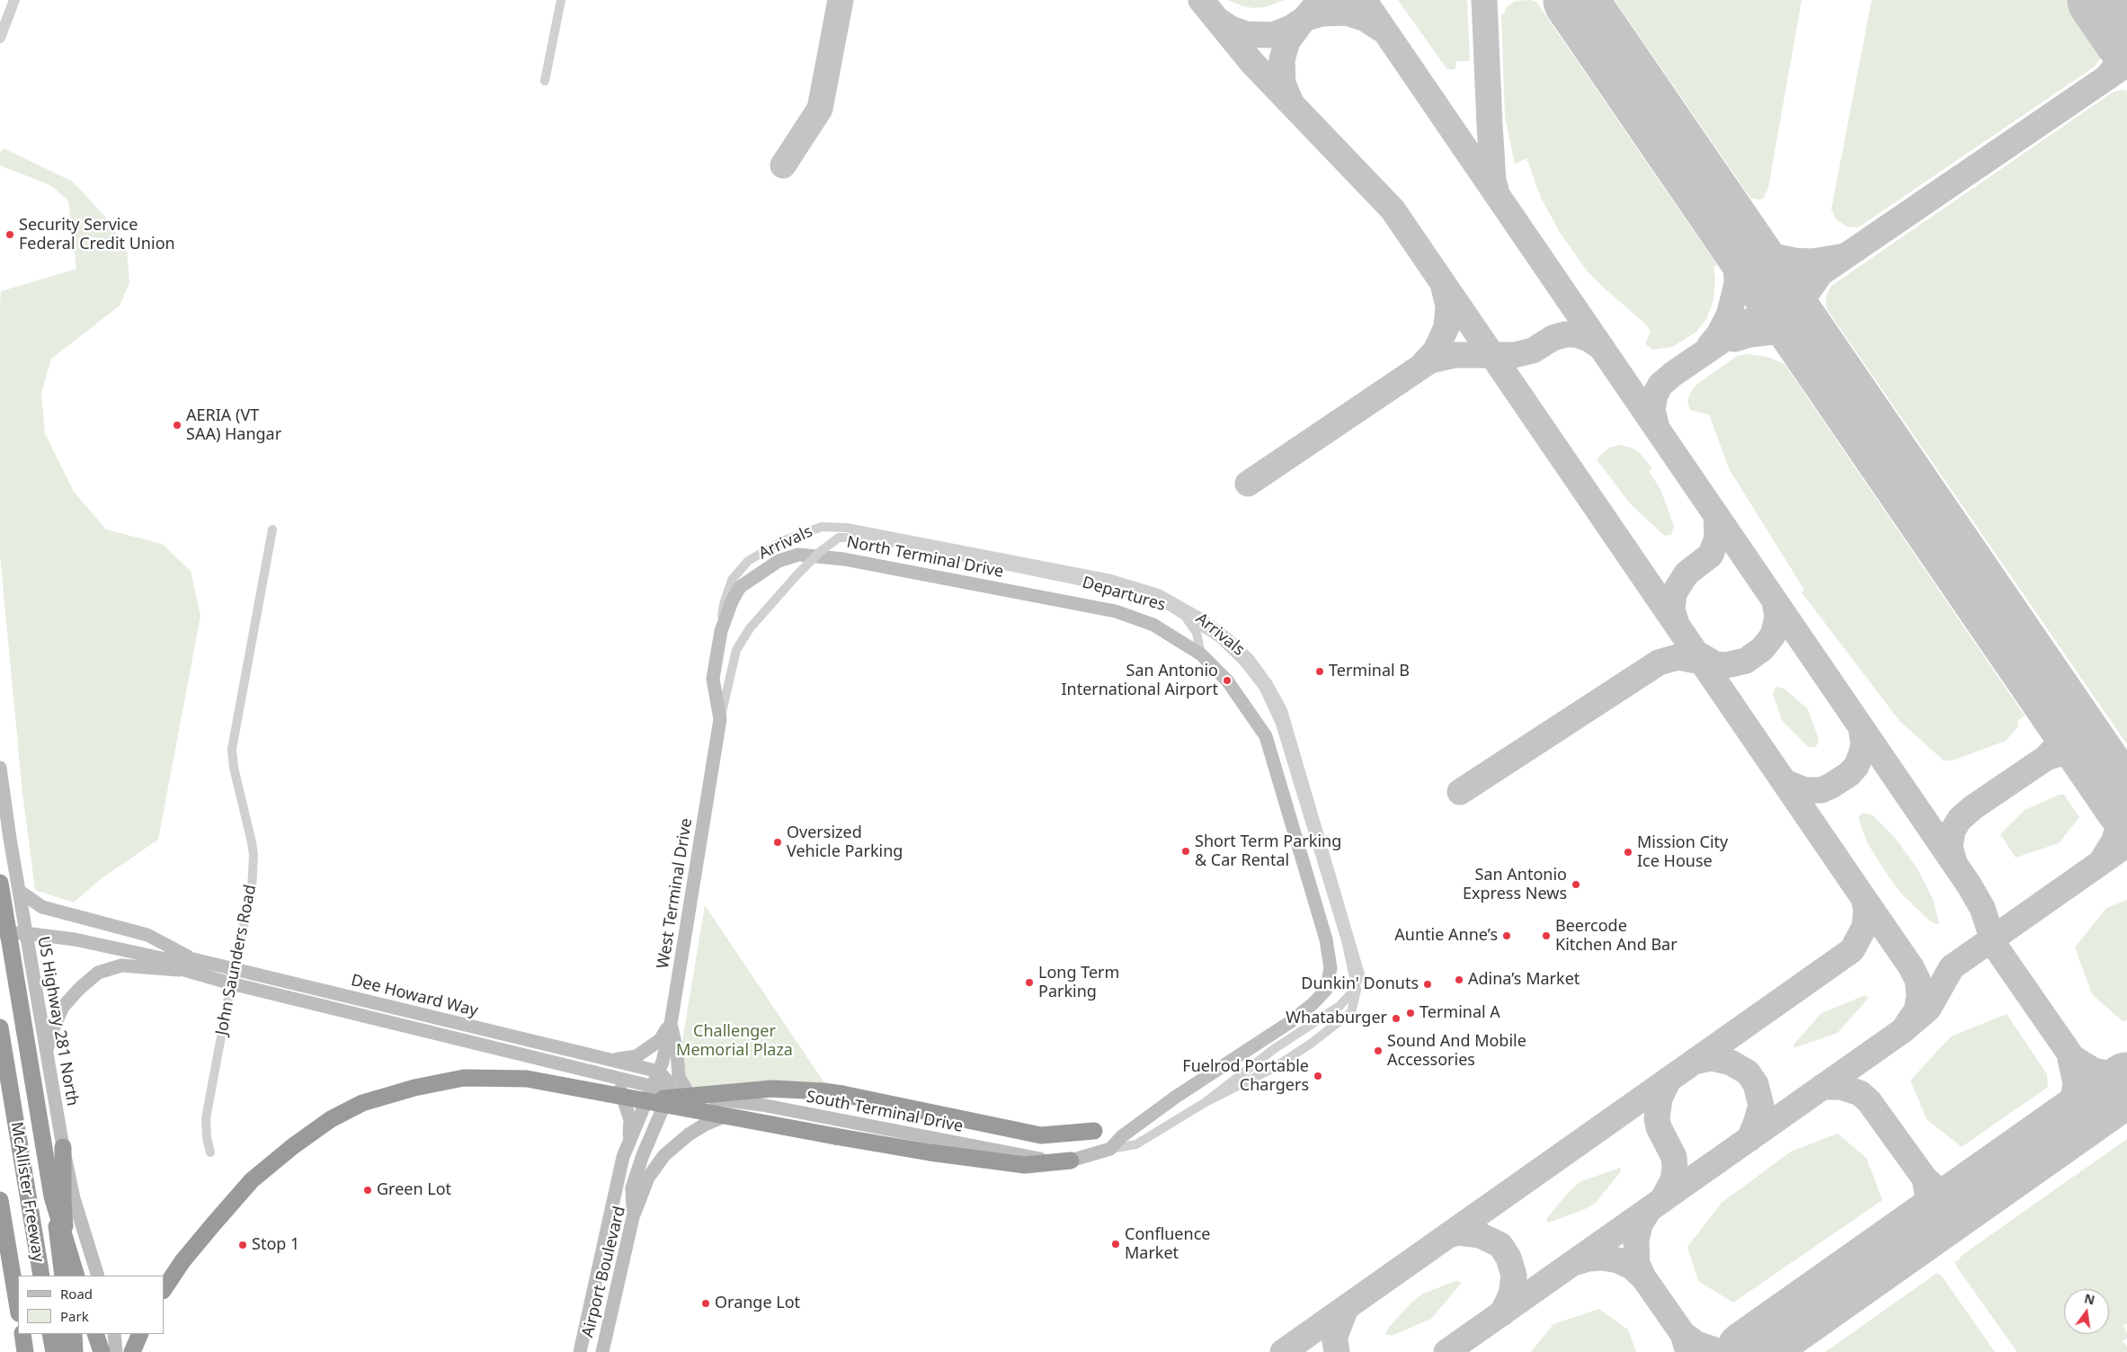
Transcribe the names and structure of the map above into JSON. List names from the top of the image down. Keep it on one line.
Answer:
{"streets":{"highway":["McAllister Freeway"],"main road":["North Terminal Drive","West Terminal Drive","Dee Howard Way","US Highway 281 North","South Terminal Drive","Airport Boulevard"],"street":["Arrivals","Departures","John Saunders Road"]},"crossings":[["Arrivals","North Terminal Drive"],["Arrivals","Departures"],["North Terminal Drive","Departures"],["North Terminal Drive","West Terminal Drive"],["North Terminal Drive","South Terminal Drive"],["Departures","West Terminal Drive"],["West Terminal Drive","Dee Howard Way"],["West Terminal Drive","Airport Boulevard"],["John Saunders Road","Dee Howard Way"],["Dee Howard Way","South Terminal Drive"],["Dee Howard Way","Airport Boulevard"],["South Terminal Drive","Airport Boulevard"]],"parks":["Challenger Memorial Plaza"],"places":["Security Service Federal Credit Union","AERIA (VT SAA) Hangar","Terminal B","San Antonio International Airport","Oversized Vehicle Parking","Short Term Parking & Car Rental","Mission City Ice House","San Antonio Express News","Auntie Anne’s","Beercode Kitchen And Bar","Adina’s Market","Long Term Parking","Dunkin' Donuts","Terminal A","Whataburger","Sound And Mobile Accessories","Fuelrod Portable Chargers","Green Lot","Confluence Market","Stop 1","Orange Lot"],"legend":["Road","Park"],"north":"top"}
